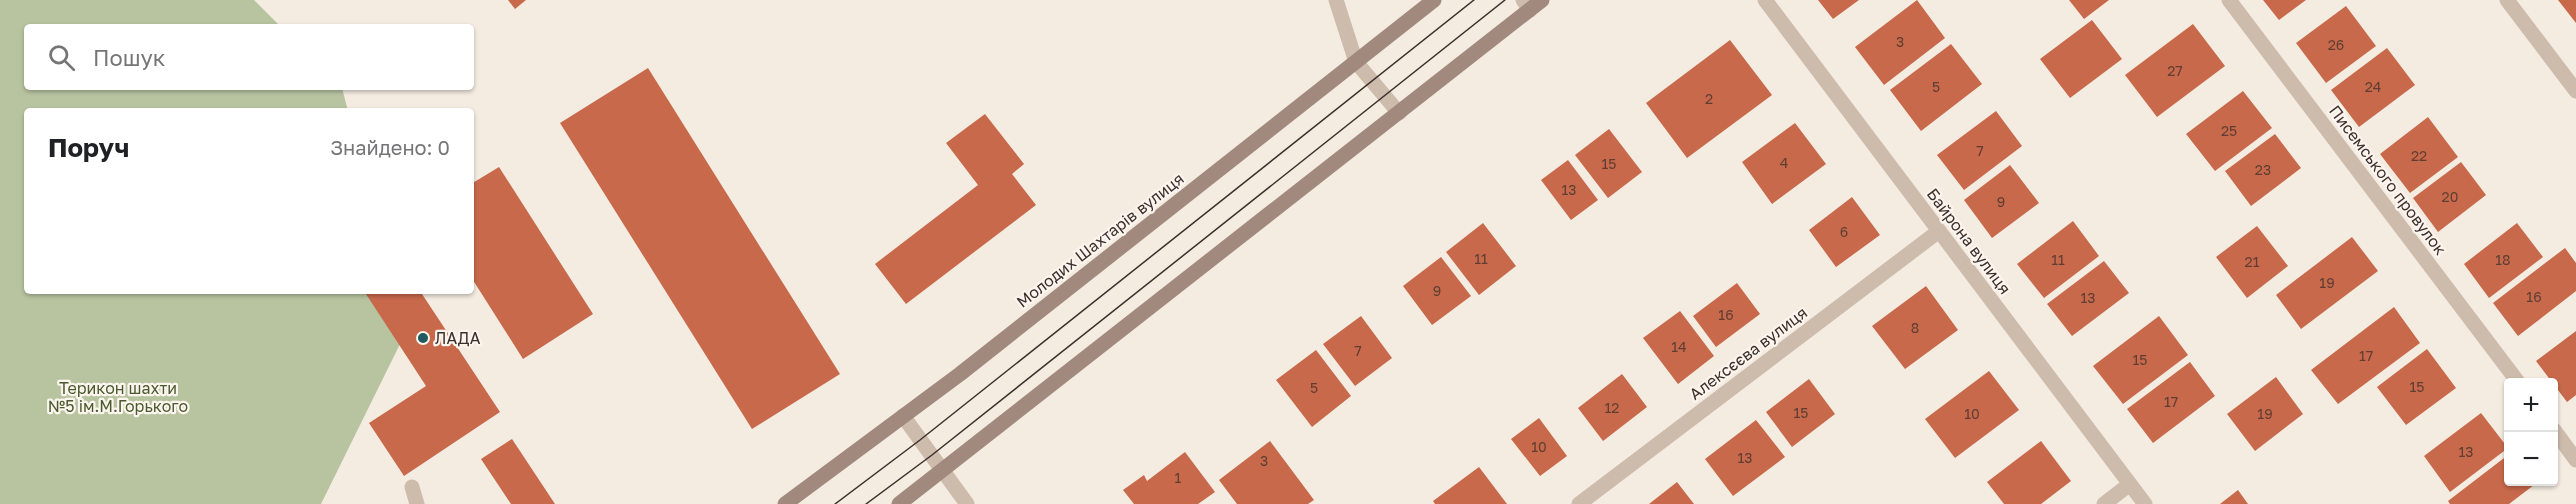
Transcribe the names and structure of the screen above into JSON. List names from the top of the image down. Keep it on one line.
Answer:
{"streets":{"main road":["Молодих Шахтарів вулиця"],"street":["Писемського провулок","Байрона вулиця","Алексєєва вулиця"]},"crossings":[["Байрона вулиця","Алексєєва вулиця"]],"parks":["Терикон шахти №5 ім.М.Горького"],"places":["ЛАДА"],"house_numbers":["3","26","27","5","24","2","25","7","22","4","15","23","13","20","9","6","11","11","18","21","19","9","16","13","16","8","14","7","17","15","15","5","17","12","15","10","19","10","13","13","3","1"],"page":{"search":"Пошук","heading":["Поруч","Знайдено: 0"],"map_buttons":["+","−"]}}
